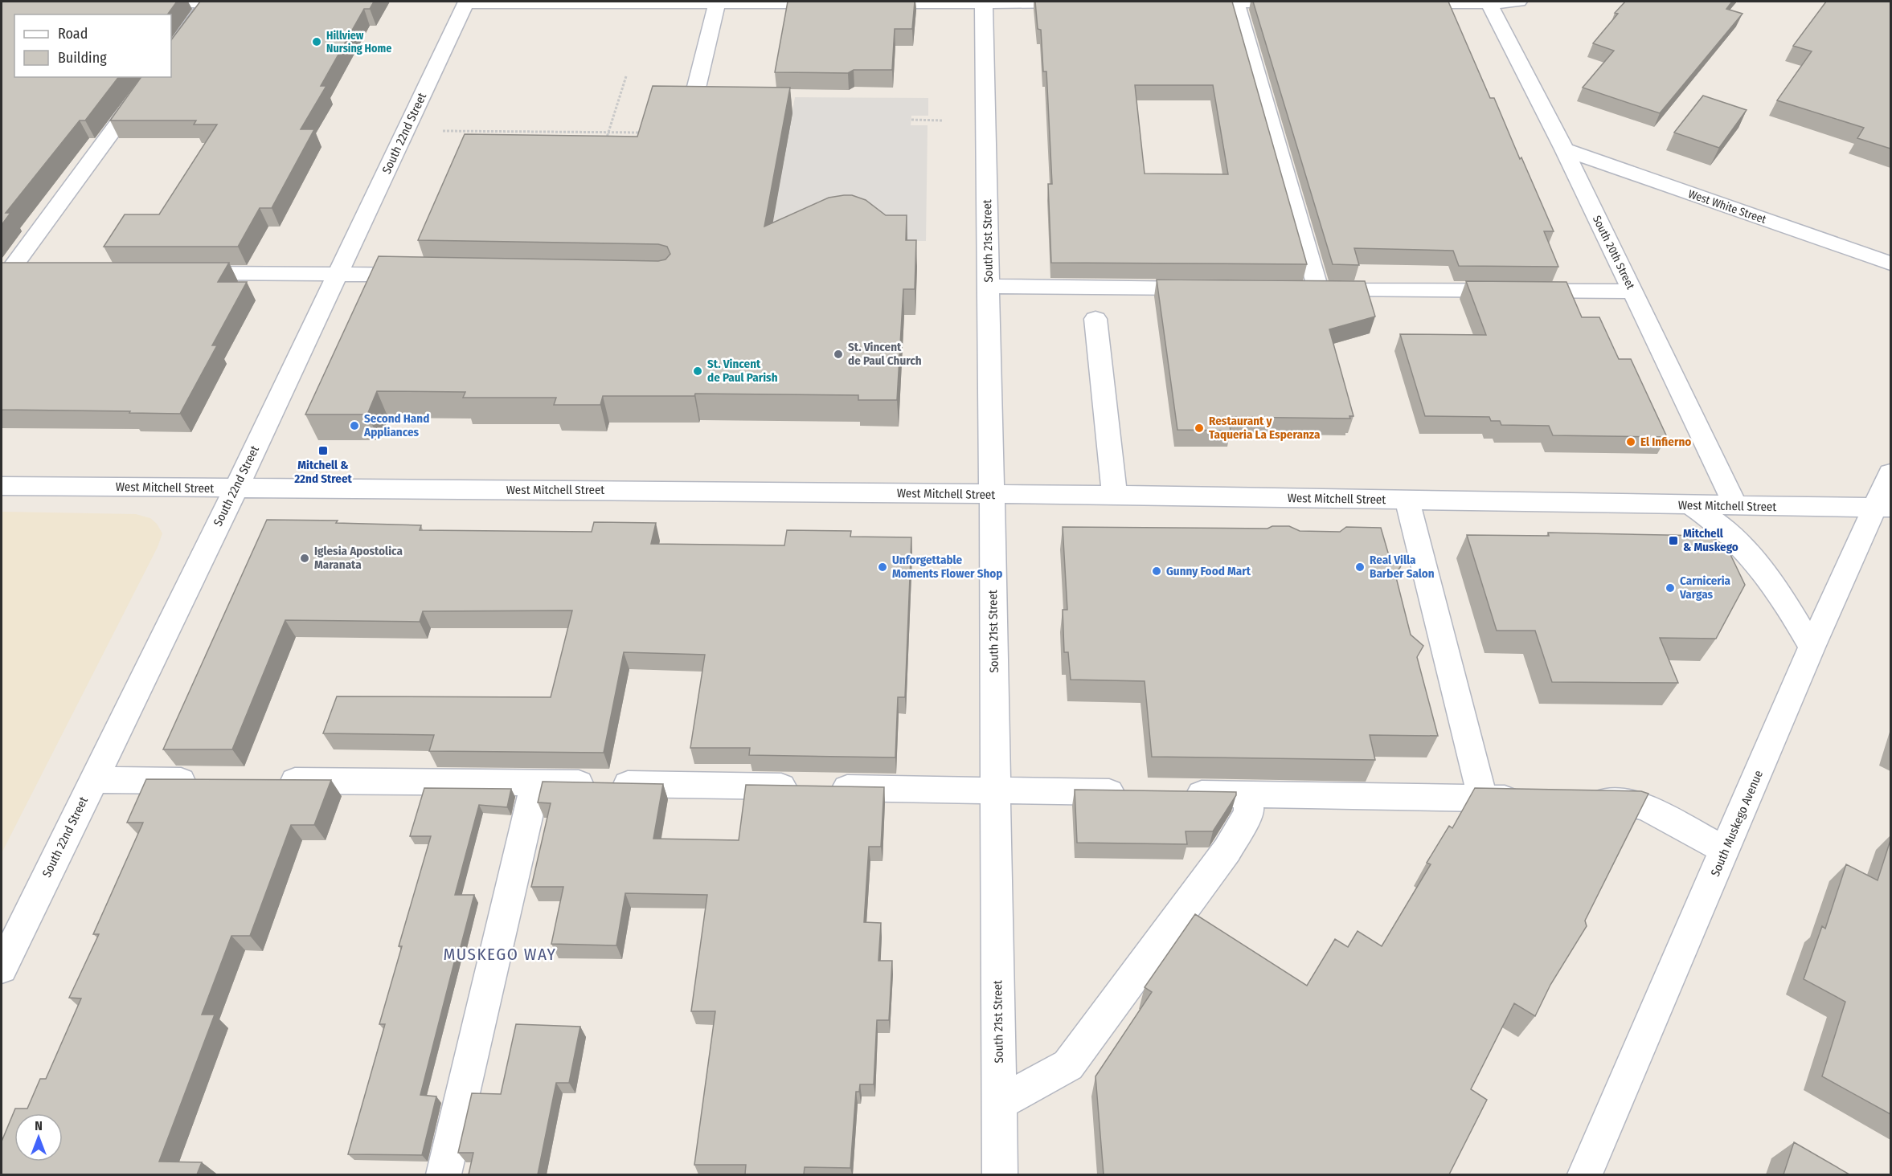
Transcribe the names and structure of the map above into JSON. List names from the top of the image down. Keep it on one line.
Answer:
{"streets":{"street":["South 22nd Street","West White Street","South 21st Street","South 20th Street","West Mitchell Street","South Muskego Avenue"]},"crossings":[["South 22nd Street","West Mitchell Street"],["West White Street","South 20th Street"],["South 21st Street","West Mitchell Street"],["South 20th Street","West Mitchell Street"],["West Mitchell Street","South Muskego Avenue"]],"districts":["MUSKEGO WAY"],"places":{"other":["Hillview Nursing Home","St. Vincent de Paul Church","St. Vincent de Paul Parish","Second Hand Appliances","Restaurant y Taqueria La Esperanza","El Infierno","Iglesia Apostolica Maranata","Unforgettable Moments Flower Shop","Real Villa Barber Salon","Gunny Food Mart","Carniceria Vargas"],"transit":["Mitchell & 22nd Street","Mitchell & Muskego"]},"legend":["Road","Building"],"north":"top"}
